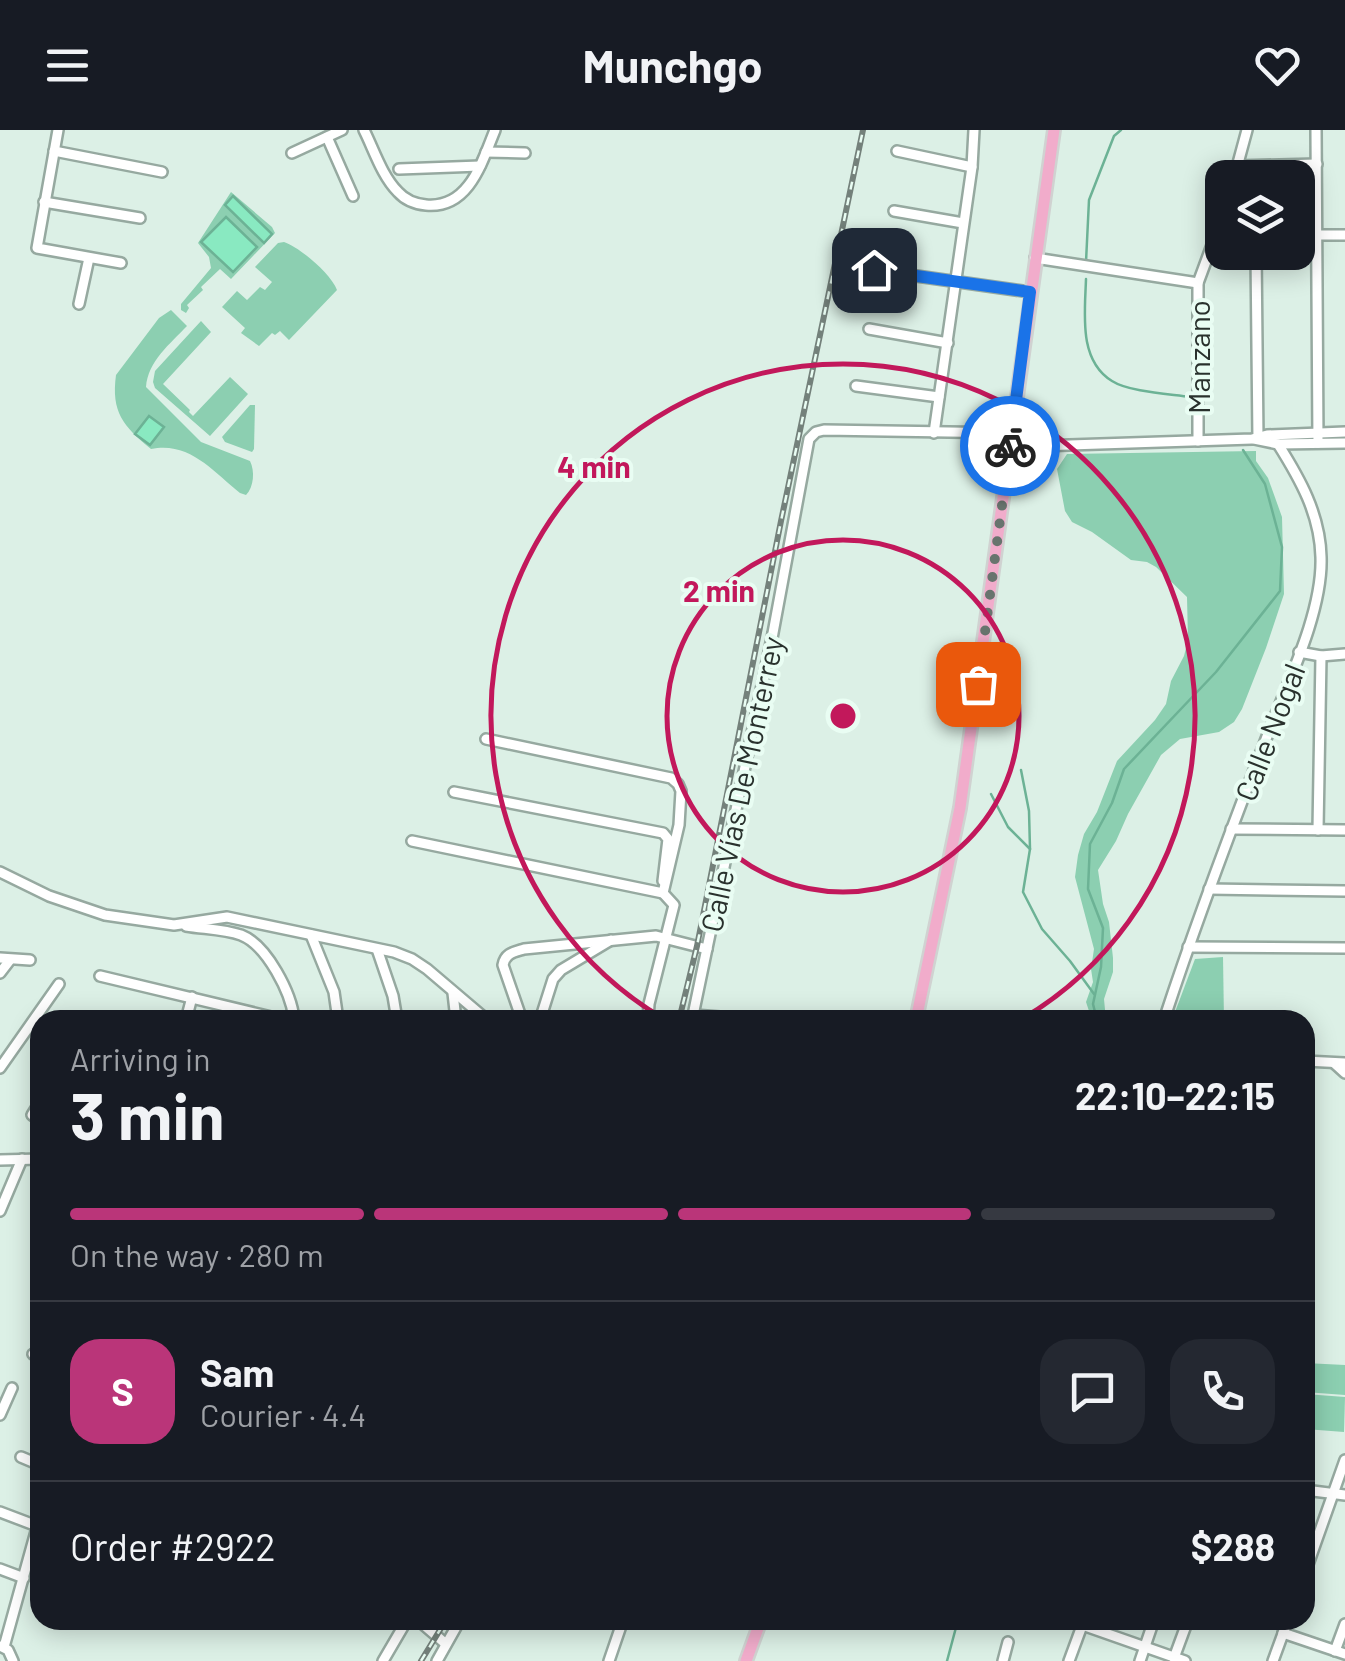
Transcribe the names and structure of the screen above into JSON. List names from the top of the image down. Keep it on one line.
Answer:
{"streets":{"street":["Manzano","Calle Nogal","Calle Vías De Monterrey"]},"page":{"header":"Munchgo","heading":["3 min","Arriving in","22:10–22:15"],"panel":["Sam","Courier · 4.4","Order #2922","$288"],"bar":"On the way · 280 m","round":"S"},"rings":["4 min","2 min"]}
